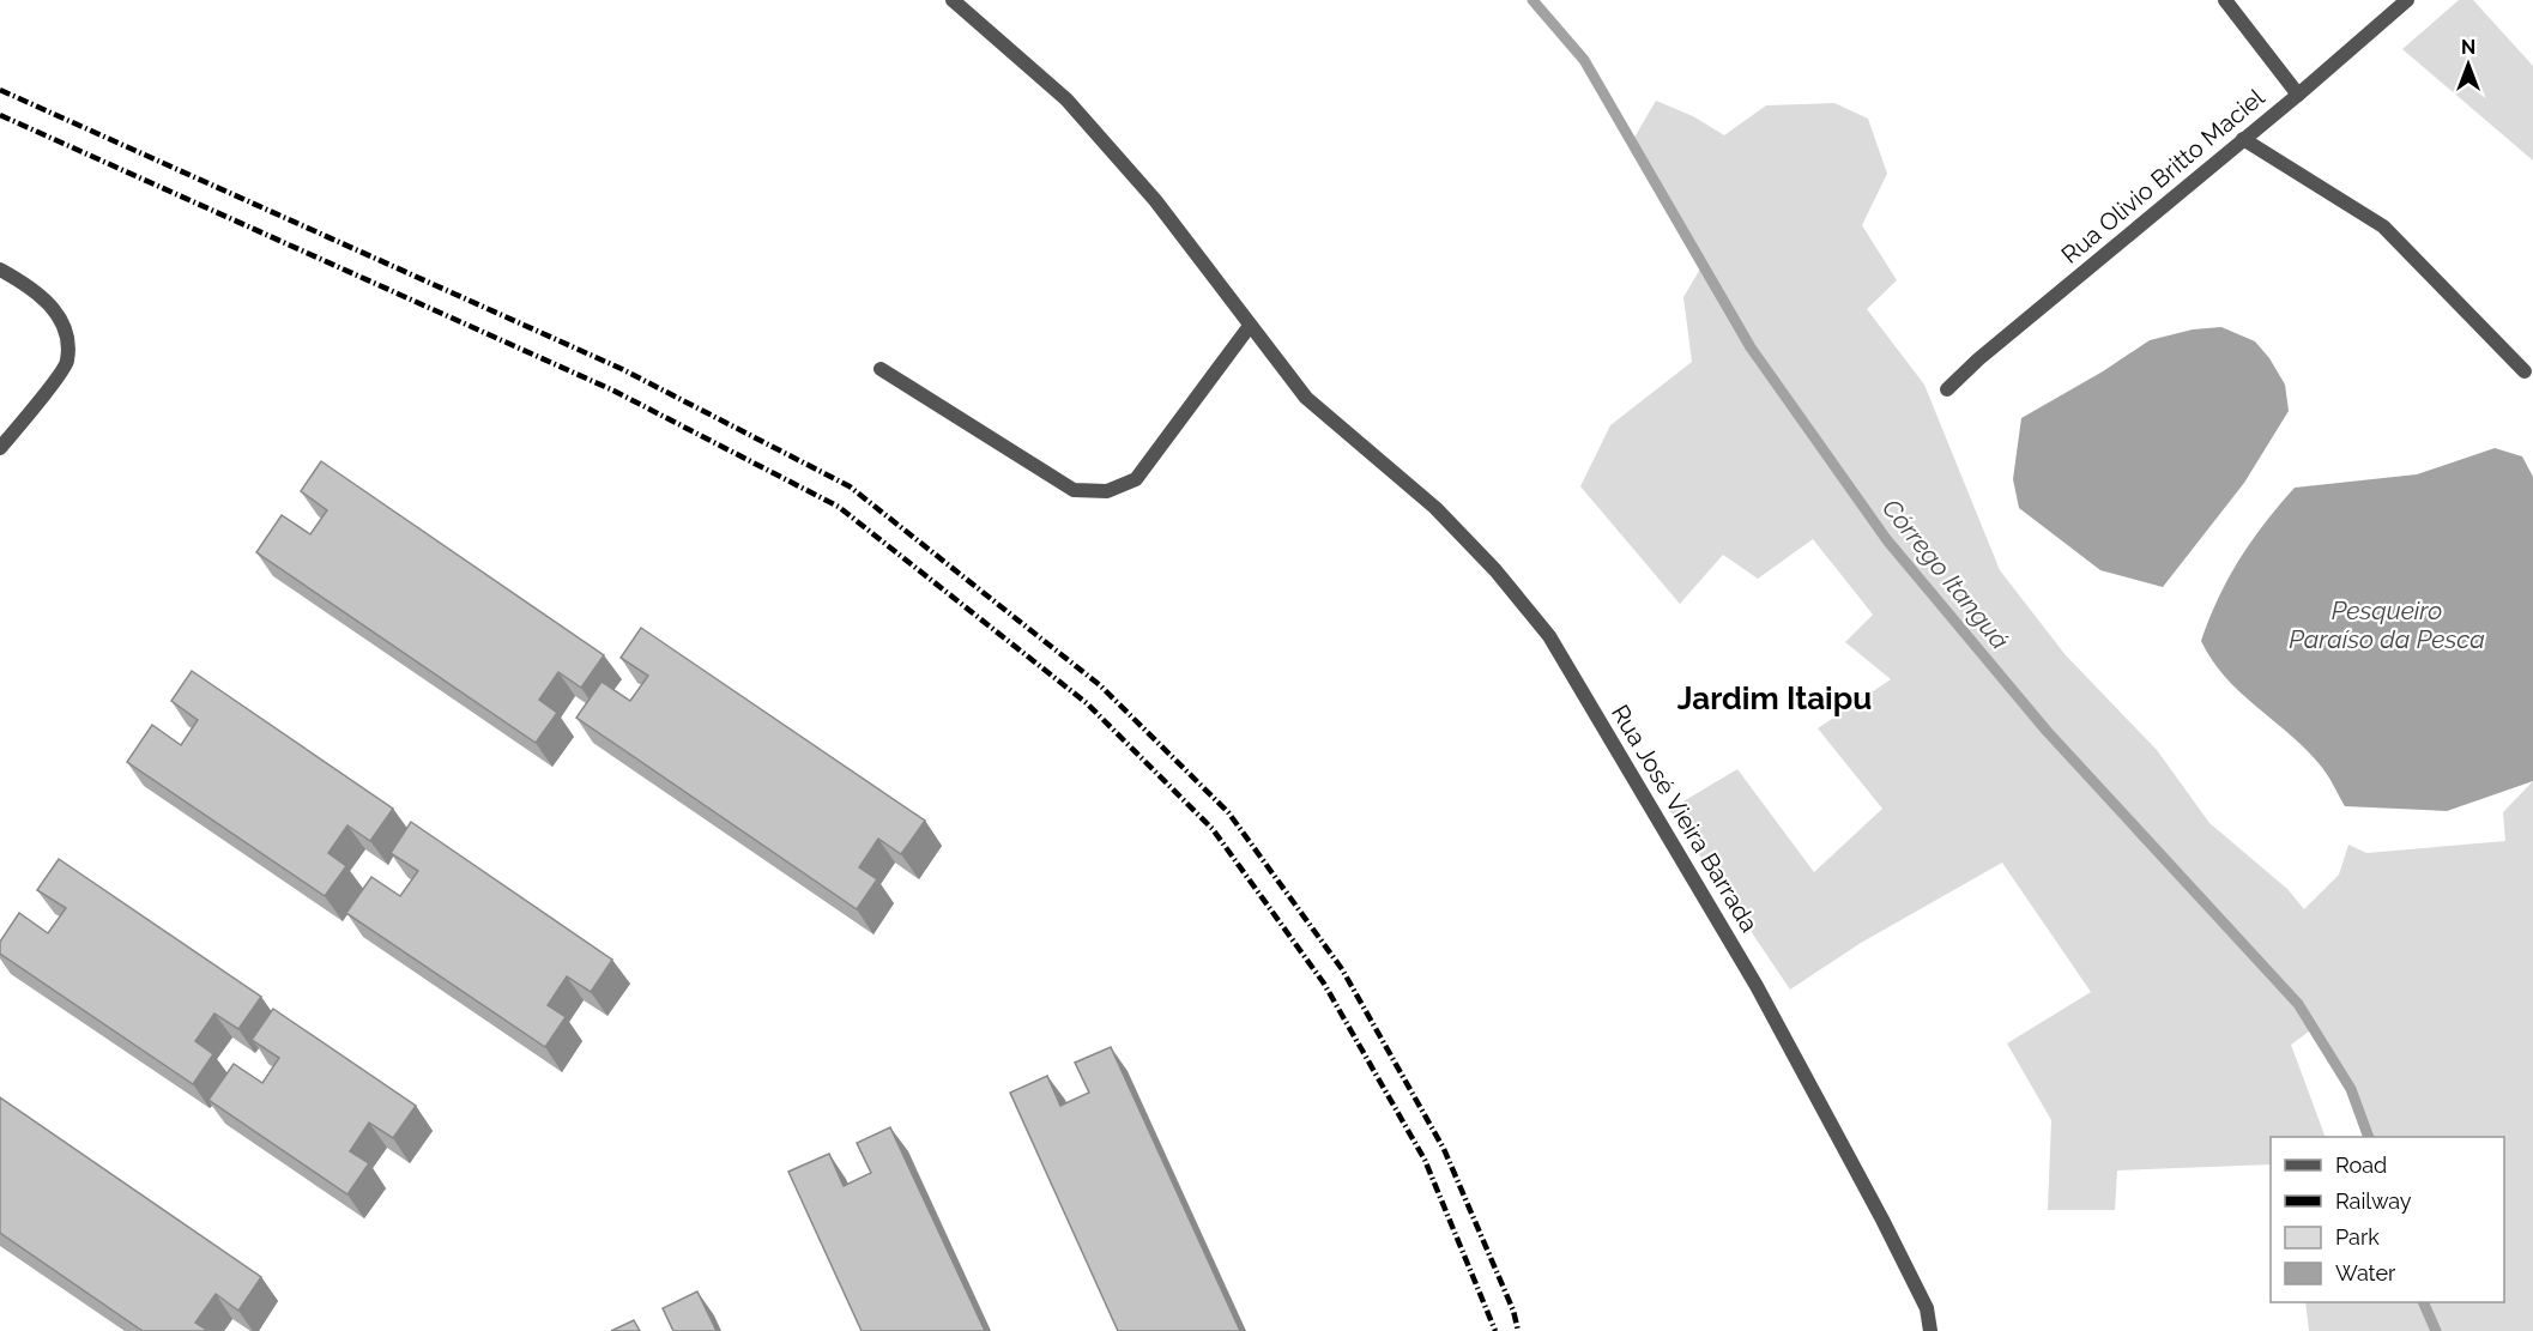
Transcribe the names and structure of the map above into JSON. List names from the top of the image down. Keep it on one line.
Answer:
{"streets":{"street":["Rua Olivio Britto Maciel","Rua José Vieira Barrada"]},"districts":["Jardim Itaipu"],"water":["Córrego Itanguá","Pesqueiro Paraíso da Pesca"],"legend":["Road","Railway","Park","Water"],"north":"top"}
